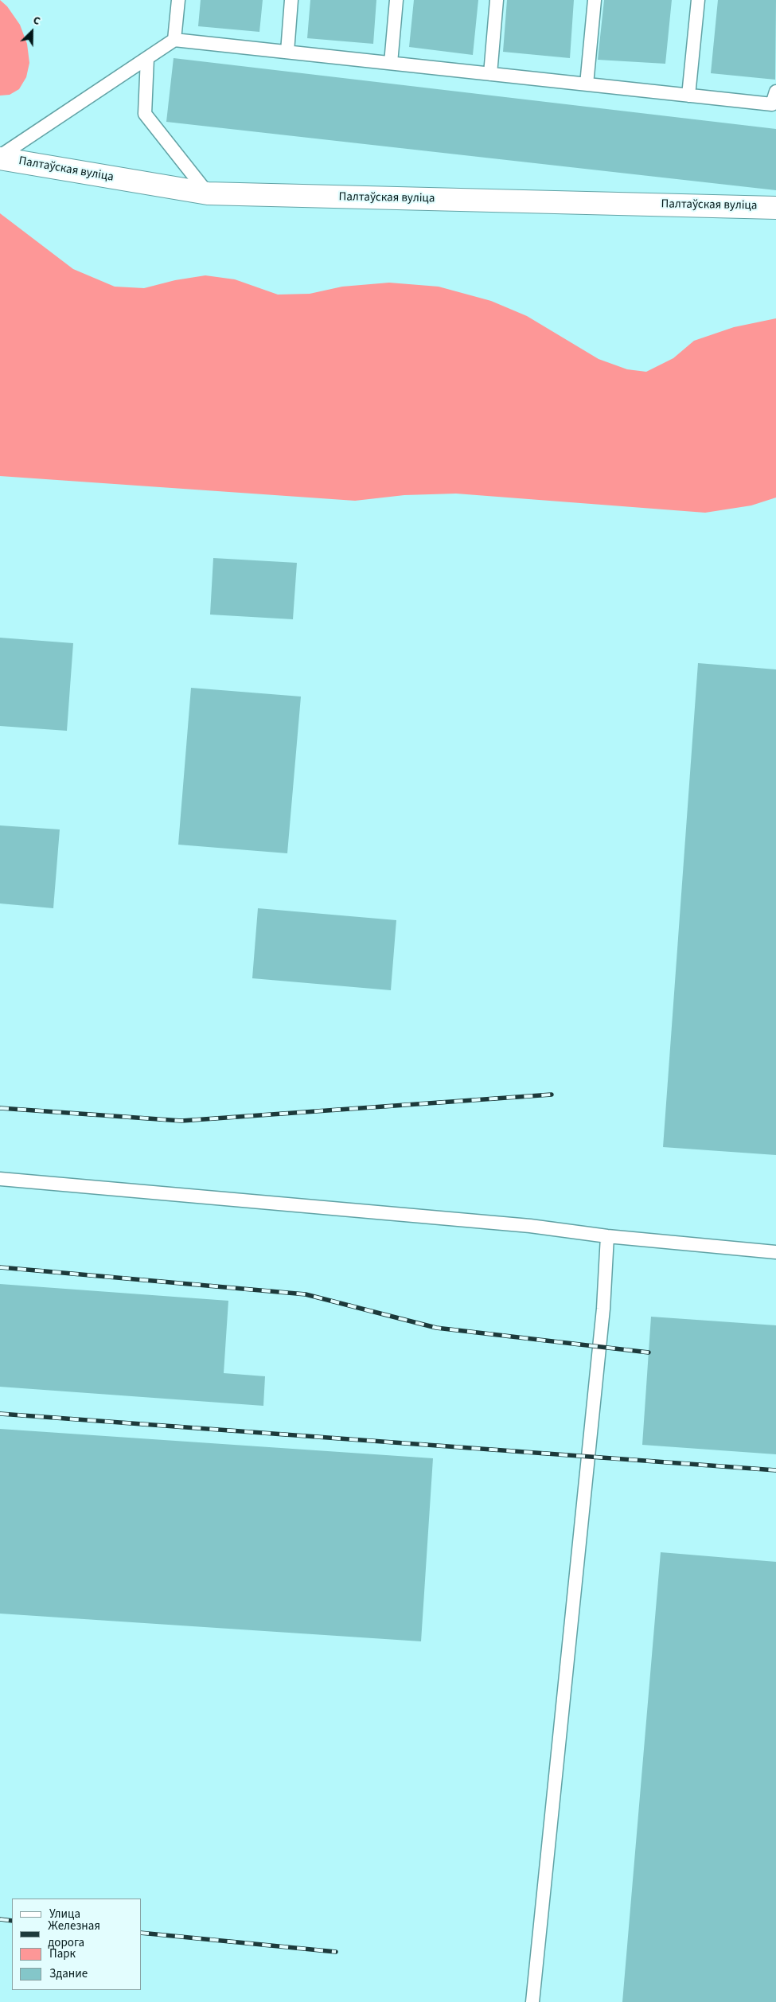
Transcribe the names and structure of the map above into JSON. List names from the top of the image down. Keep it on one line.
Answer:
{"streets":{"street":["Палтаўская вуліца"]},"legend":["Улица","Железная дорога","Парк","Здание"],"north":"top right"}
